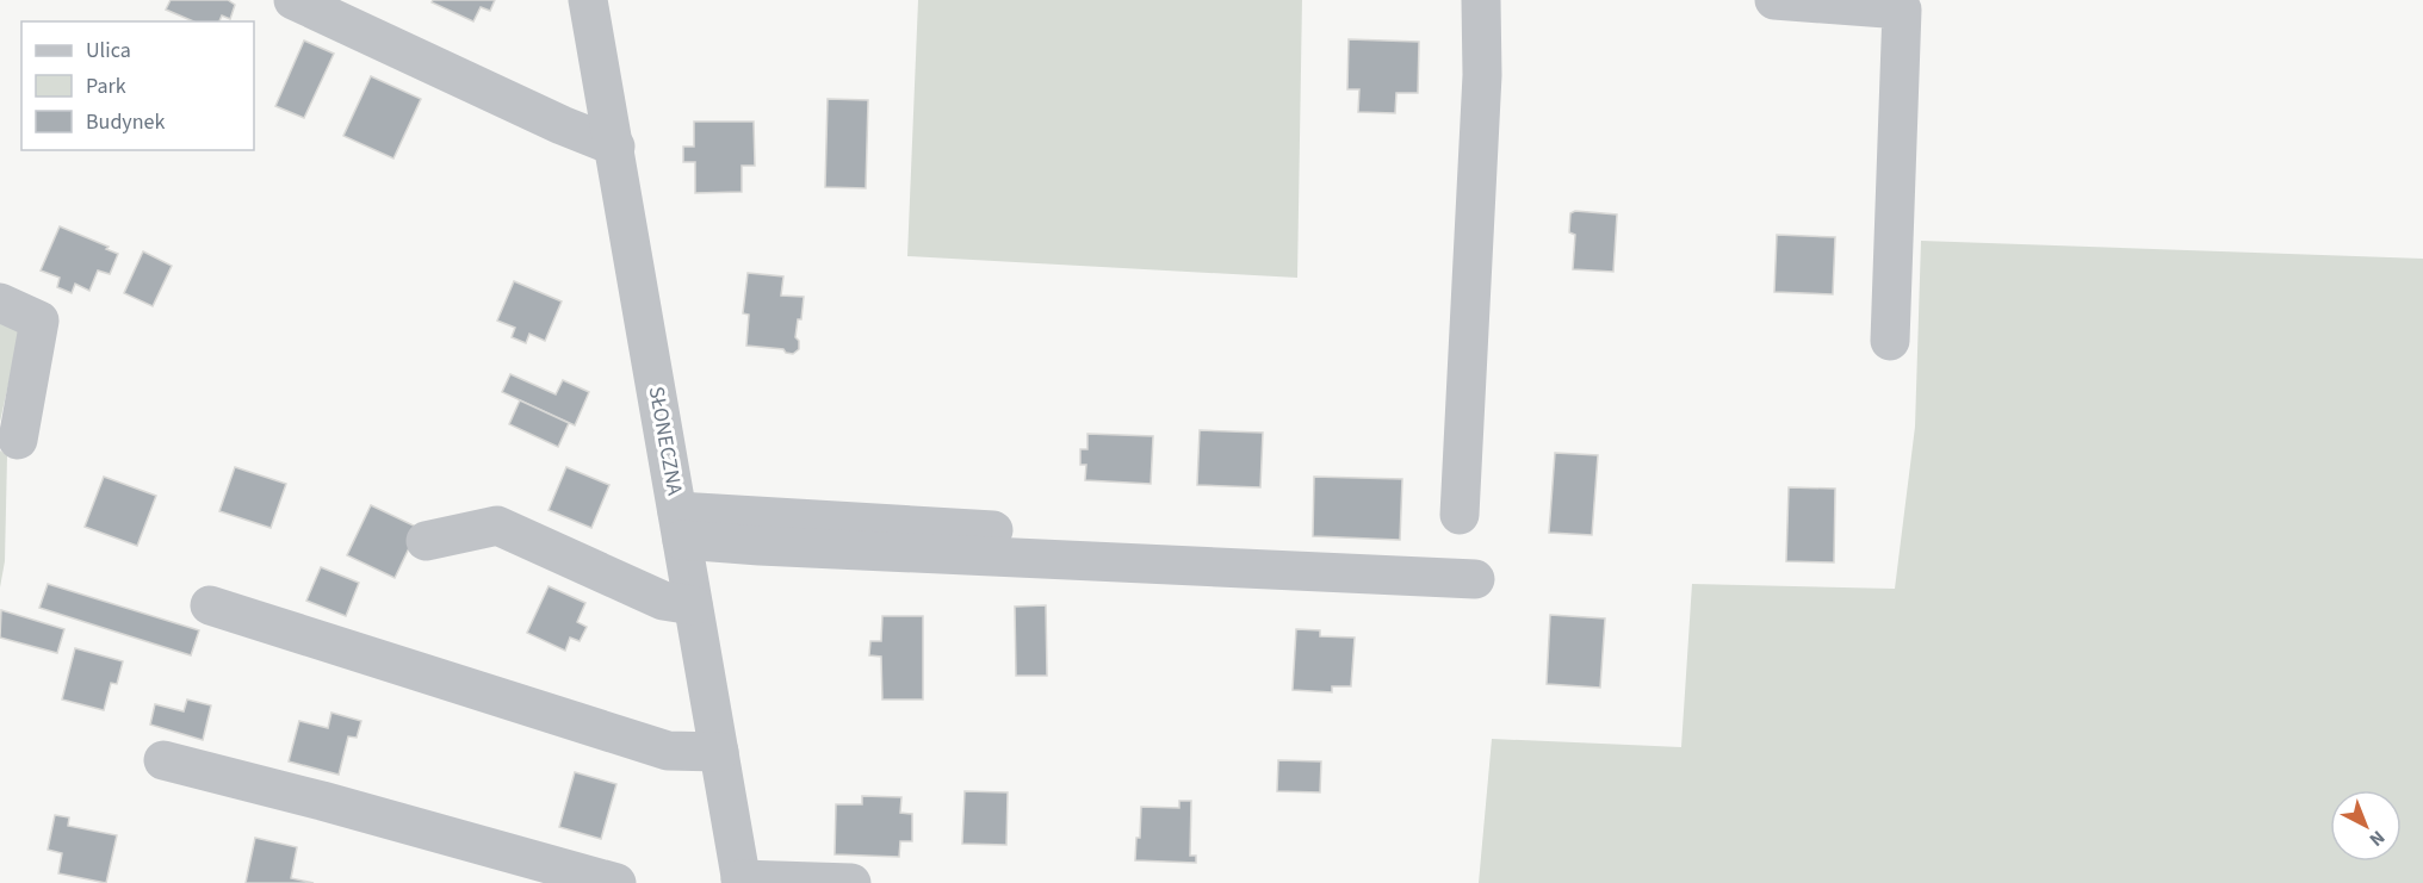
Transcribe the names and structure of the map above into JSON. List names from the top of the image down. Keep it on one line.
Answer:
{"streets":{"street":["SŁONECZNA"]},"legend":["Ulica","Park","Budynek"],"north":"bottom right"}
